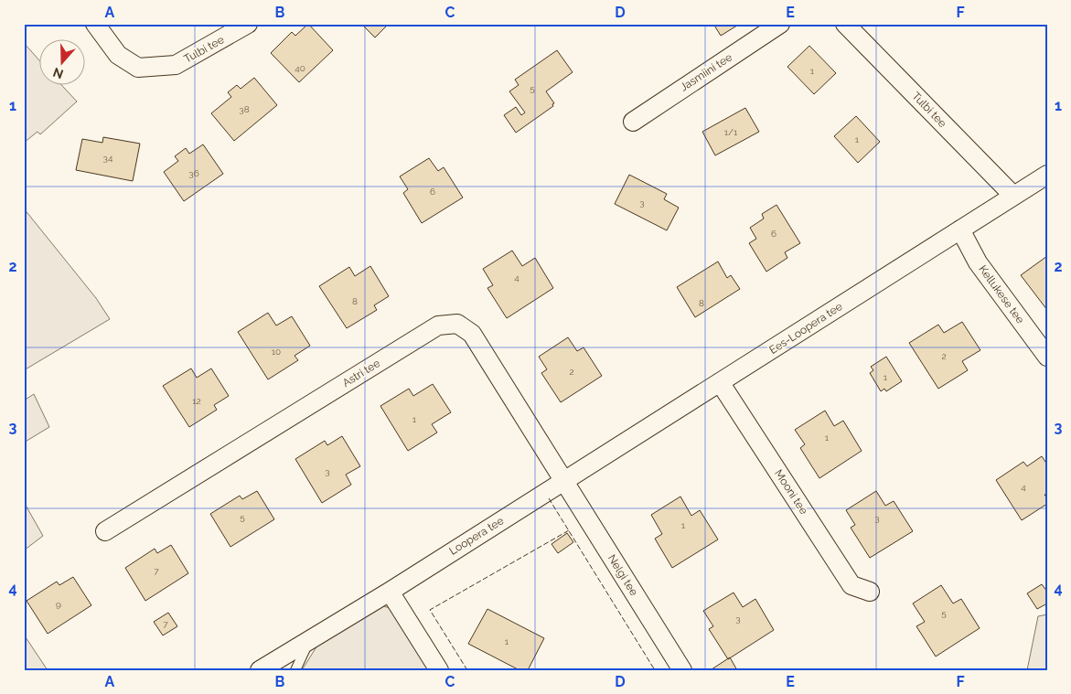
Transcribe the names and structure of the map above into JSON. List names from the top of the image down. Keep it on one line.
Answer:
{"streets":{"street":["Tulbi tee","Jasmiini tee","Kellukese tee","Ees-Loopera tee","Astri tee","Mooni tee","Loopera tee","Nelgi tee"]},"crossings":[["Tulbi tee","Ees-Loopera tee"],["Kellukese tee","Ees-Loopera tee"],["Ees-Loopera tee","Astri tee"],["Ees-Loopera tee","Mooni tee"],["Ees-Loopera tee","Loopera tee"],["Ees-Loopera tee","Nelgi tee"],["Astri tee","Loopera tee"],["Astri tee","Nelgi tee"],["Loopera tee","Nelgi tee"]],"house_numbers":["40","1","5","38","1/1","1","34","36","6","3","6","4","8","8","10","2","2","1","12","1","1","3","4","5","3","1","7","9","5","3","7","1"],"north":"bottom","grid":{"columns":["A","B","C","D","E","F"],"rows":["1","2","3","4"]}}
